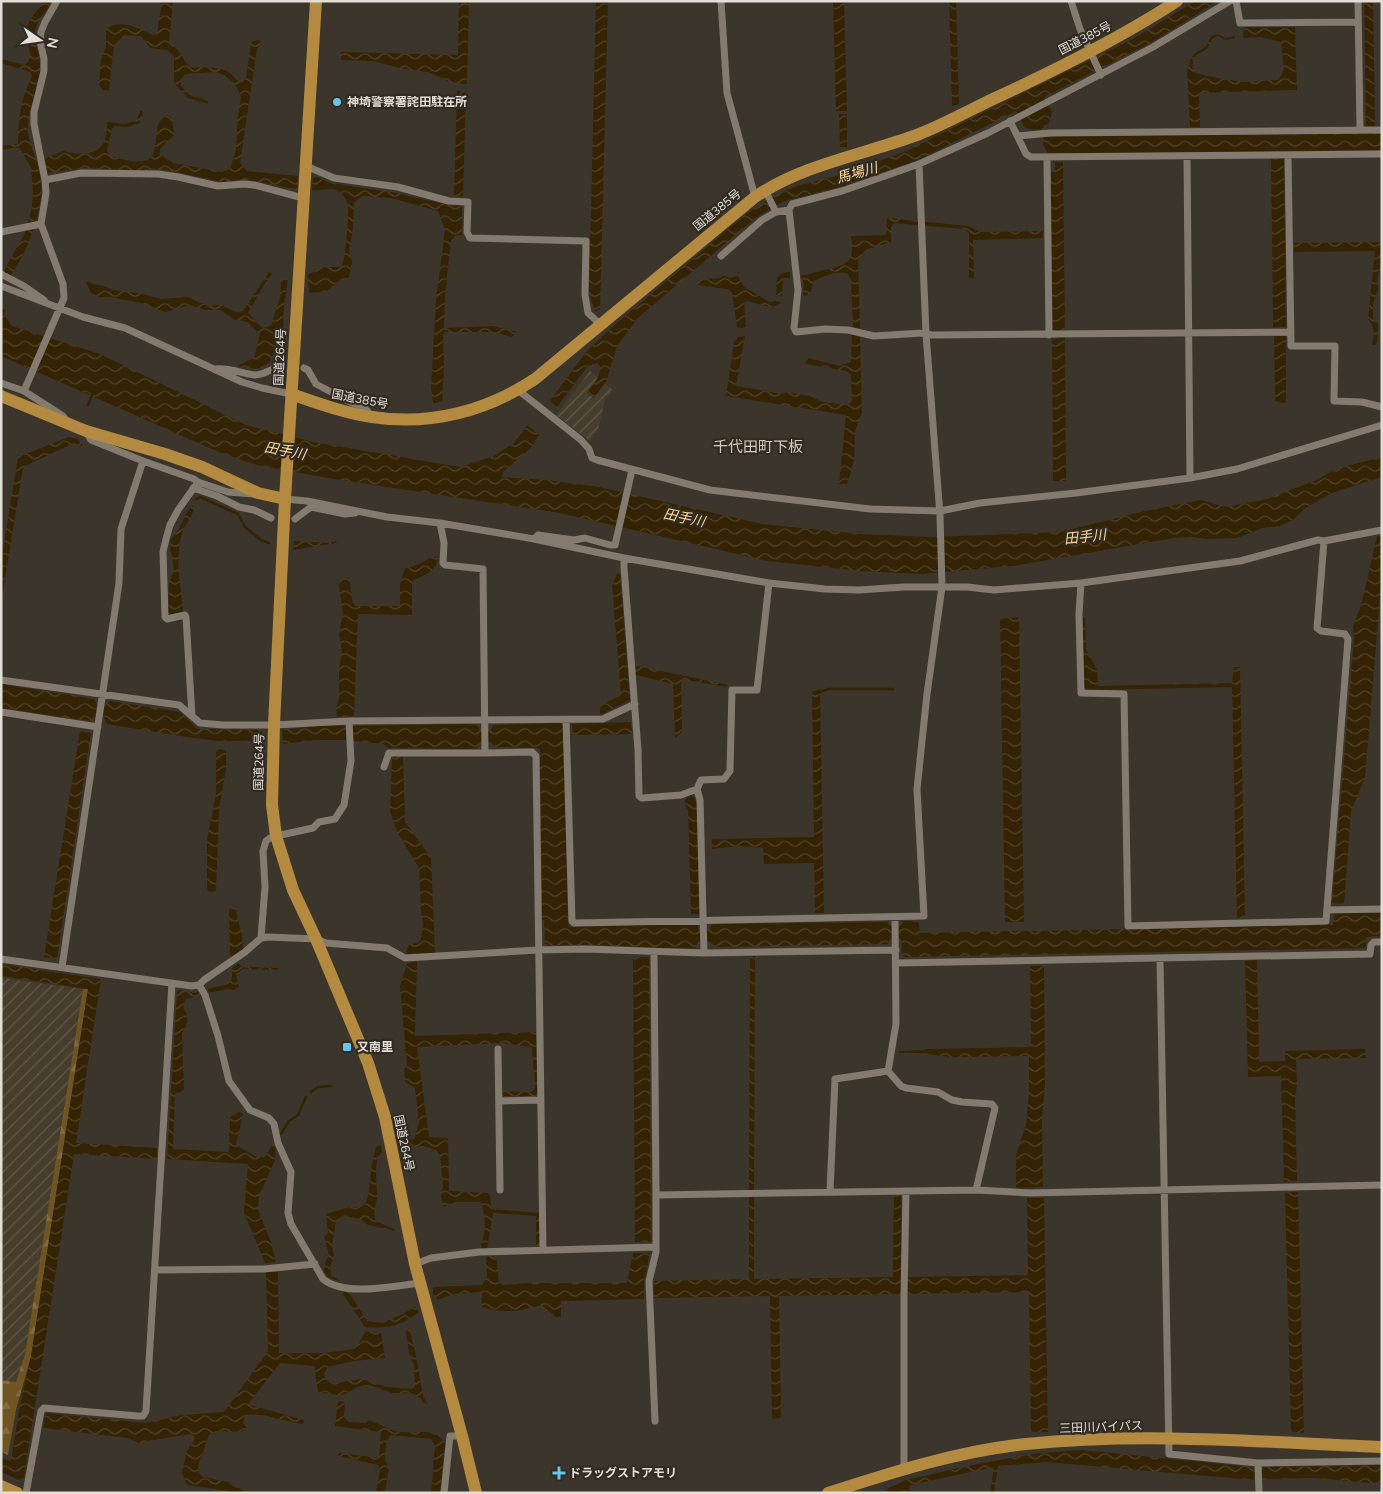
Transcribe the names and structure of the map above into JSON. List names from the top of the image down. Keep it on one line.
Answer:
{"streets":{"highway":["国道385号","国道264号","三田川バイパス"]},"crossings":[["国道385号","国道264号"]],"districts":["千代田町下板"],"water":["馬場川","田手川"],"places":{"other":["神埼警察署詫田駐在所"],"transit":["又南里"],"health":["ドラッグストアモリ"]},"north":"right"}
